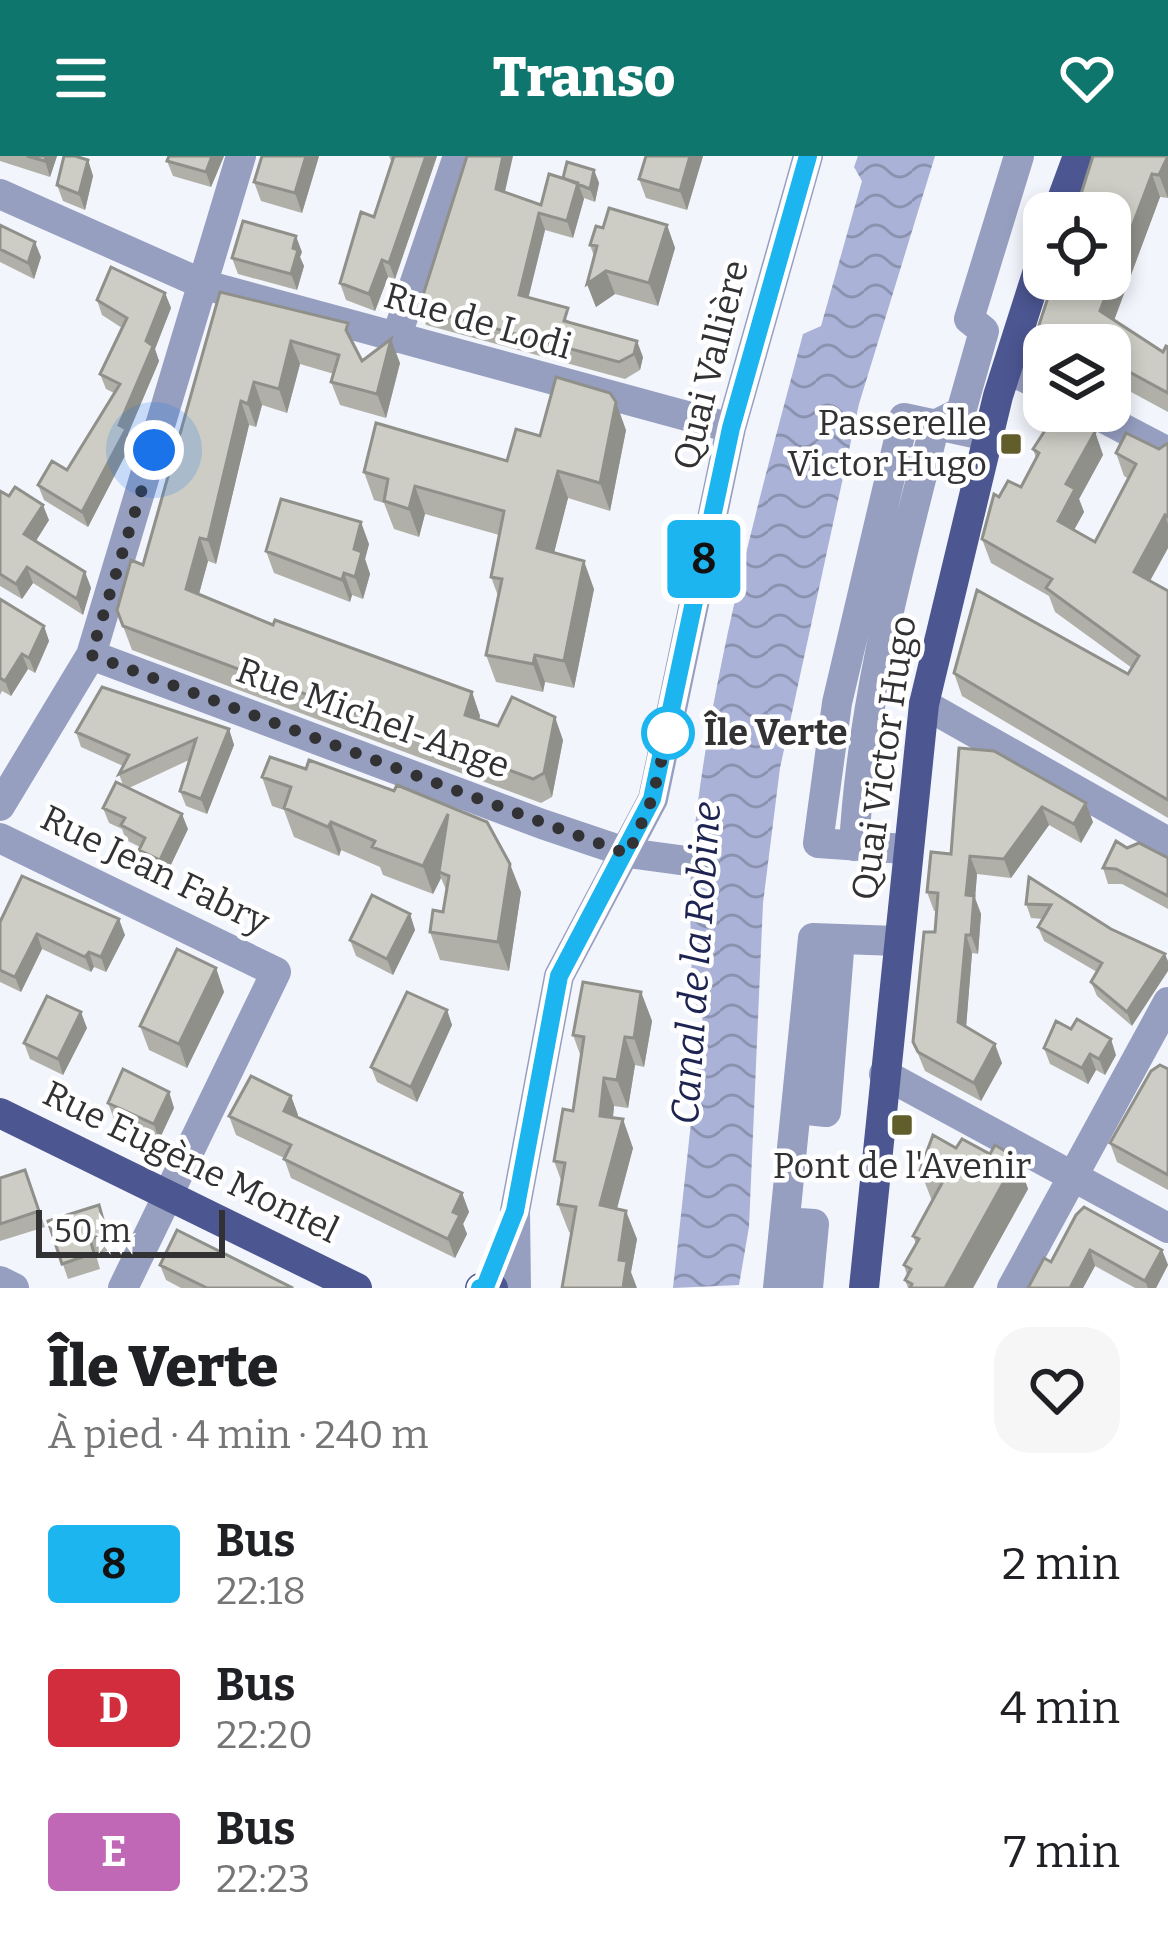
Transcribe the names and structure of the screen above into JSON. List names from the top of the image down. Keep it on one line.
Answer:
{"streets":{"main road":["Quai Victor Hugo","Rue Eugène Montel"],"street":["Rue de Lodi","Quai Vallière","Rue Michel-Ange","Rue Jean Fabry"]},"crossings":[["Rue de Lodi","Quai Vallière"],["Quai Vallière","Rue Michel-Ange"],["Rue Jean Fabry","Rue Eugène Montel"]],"water":["Canal de la Robine"],"places":{"transit":["Passerelle Victor Hugo","Pont de l'Avenir"],"other":["Île Verte"]},"lines":["bus line 8"],"scale_bar":"50 m","page":{"header":"Transo","on_map":"8","scale":"50 m","heading":["Île Verte","À pied · 4 min · 240 m"],"list":[{"mark":"8","name":"Bus","note":"22:18","value":"2 min"},{"mark":"D","name":"Bus","note":"22:20","value":"4 min"},{"mark":"E","name":"Bus","note":"22:23","value":"7 min"}]}}
